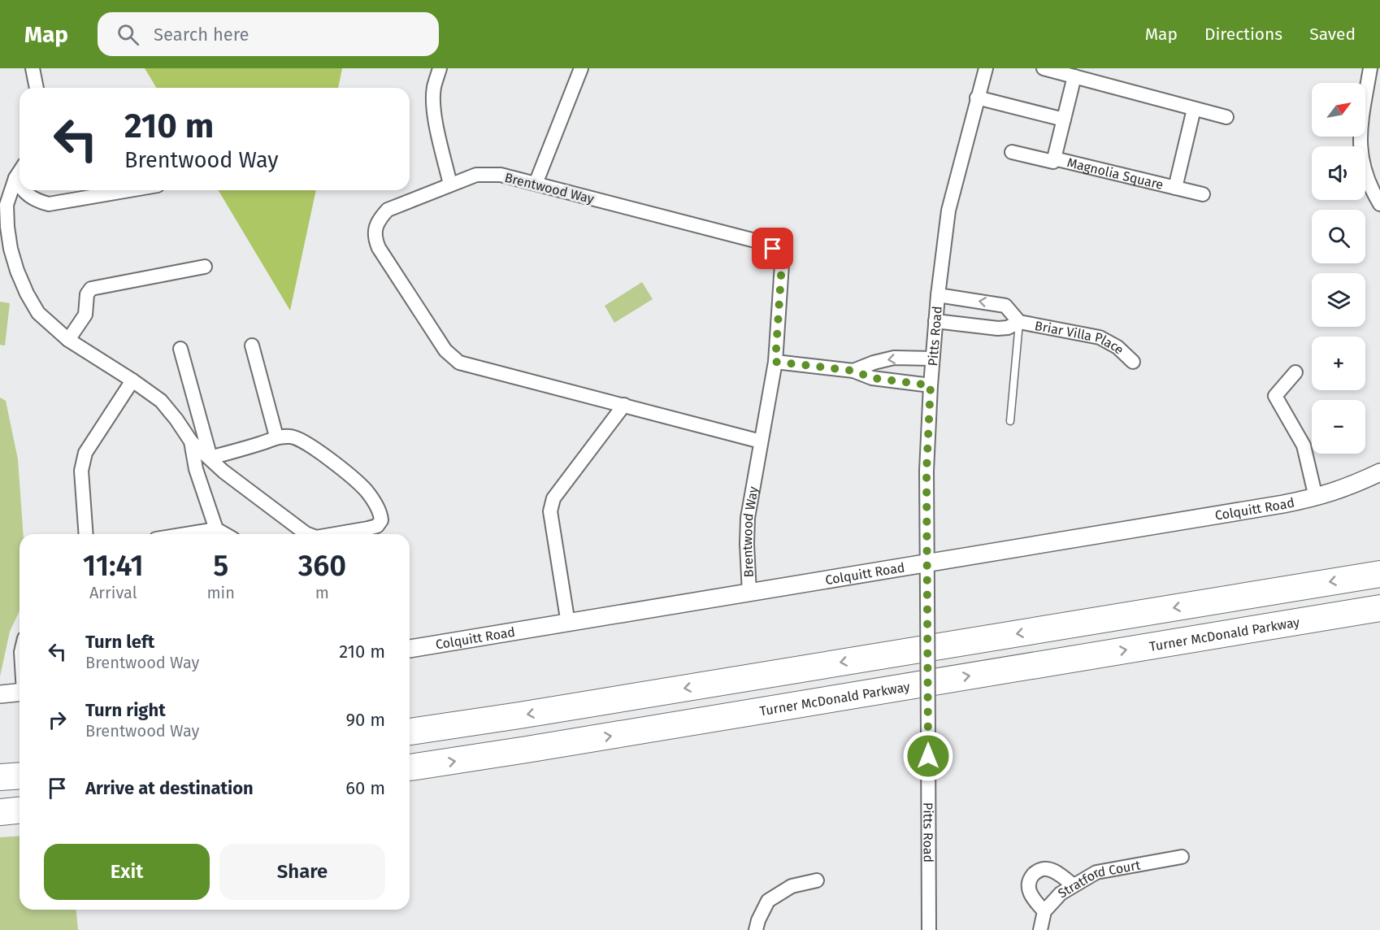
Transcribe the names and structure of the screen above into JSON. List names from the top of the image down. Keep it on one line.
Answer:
{"streets":{"highway":["Turner McDonald Parkway"],"street":["Magnolia Square","Brentwood Way","Pitts Road","Briar Villa Place","Colquitt Road","Stratford Court"]},"crossings":[["Brentwood Way","Colquitt Road"],["Pitts Road","Briar Villa Place"],["Pitts Road","Colquitt Road"]],"north":"top right","page":{"header":"Map","search":"Search here","nav":["Map","Directions","Saved"],"map_buttons":["+","−"],"turn":["210 m","Brentwood Way"],"eta":["11:41","Arrival","5","min","360","m"],"list":[{"name":"Turn left","note":"Brentwood Way","value":"210 m"},{"name":"Turn right","note":"Brentwood Way","value":"90 m"},{"name":"Arrive at destination","value":"60 m"}],"buttons":["Exit","Share"]}}
